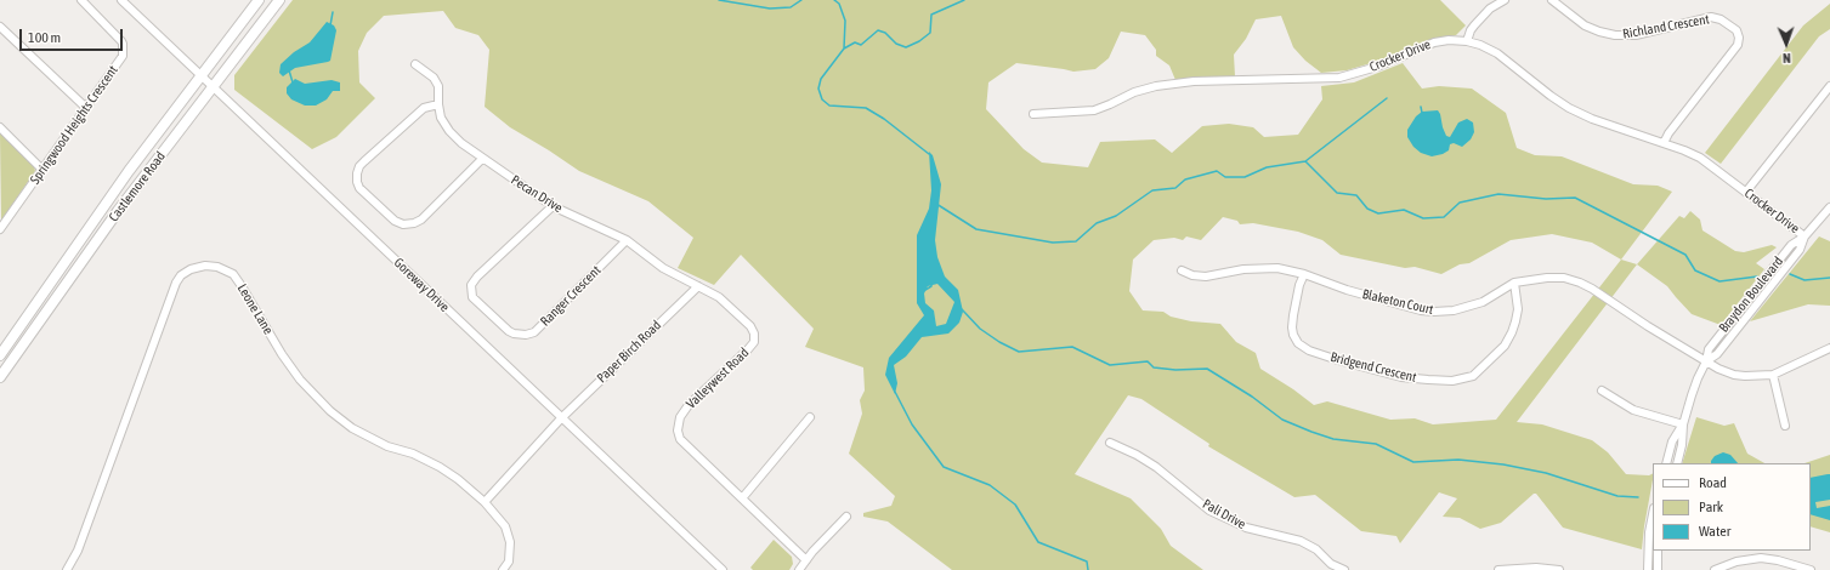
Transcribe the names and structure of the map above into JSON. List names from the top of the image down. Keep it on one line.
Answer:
{"streets":{"main road":["Castlemore Road"],"street":["Richland Crescent","Crocker Drive","Springwood Heights Crescent","Pecan Drive","Goreway Drive","Braydon Boulevard","Ranger Crescent","Blaketon Court","Leone Lane","Paper Birch Road","Bridgend Crescent","Valleywest Road","Pali Drive"]},"crossings":[["Richland Crescent","Crocker Drive"],["Crocker Drive","Braydon Boulevard"],["Castlemore Road","Goreway Drive"],["Pecan Drive","Ranger Crescent"],["Pecan Drive","Paper Birch Road"],["Pecan Drive","Valleywest Road"],["Goreway Drive","Paper Birch Road"],["Braydon Boulevard","Blaketon Court"],["Blaketon Court","Bridgend Crescent"],["Leone Lane","Paper Birch Road"],["Paper Birch Road","Valleywest Road"]],"legend":["Road","Park","Water"],"scale_bar":"100 m","north":"bottom"}
